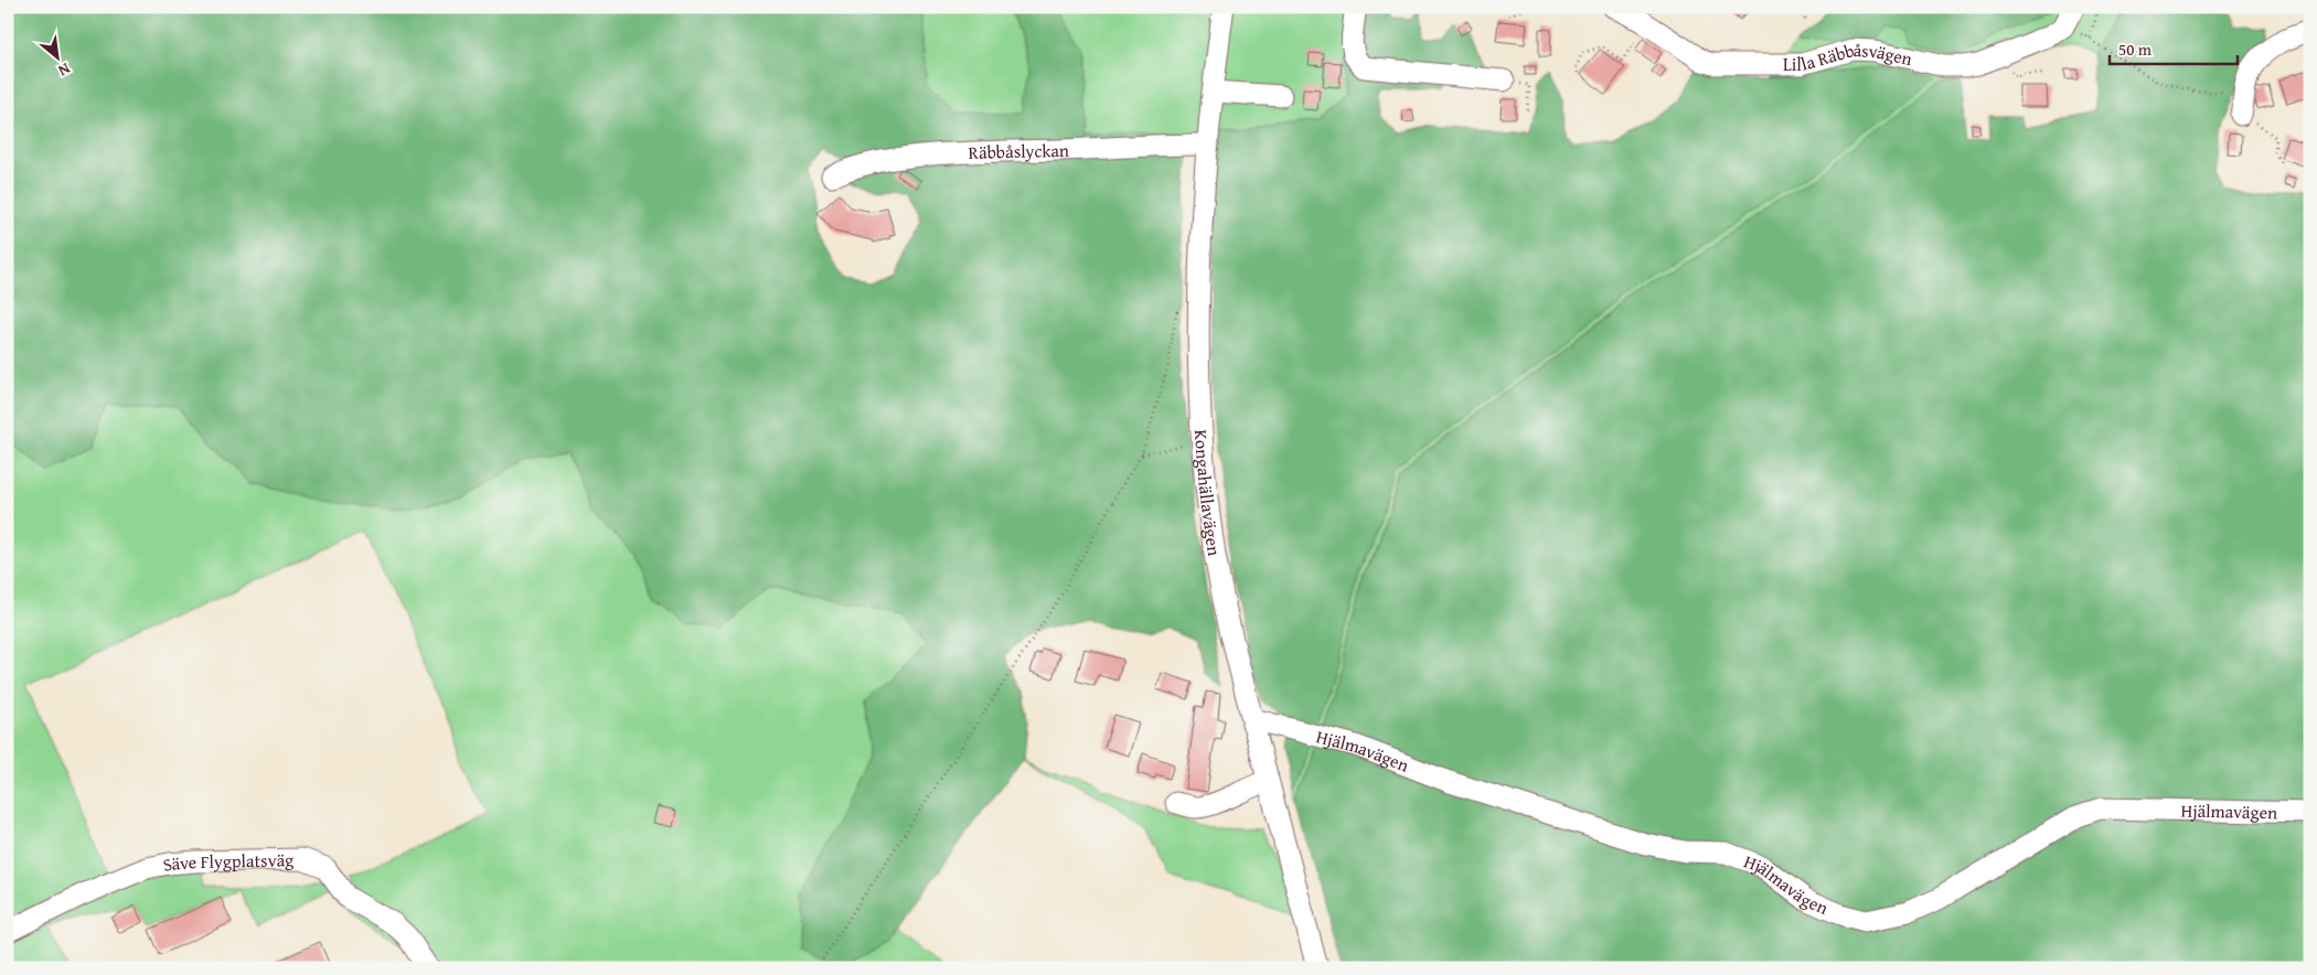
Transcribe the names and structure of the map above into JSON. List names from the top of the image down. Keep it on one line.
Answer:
{"streets":{"street":["Lilla Räbbåsvägen","Räbbåslyckan","Kongahällavägen","Hjälmavägen","Säve Flygplatsväg"]},"crossings":[["Räbbåslyckan","Kongahällavägen"],["Kongahällavägen","Hjälmavägen"]],"scale_bar":"50 m","north":"bottom right"}
